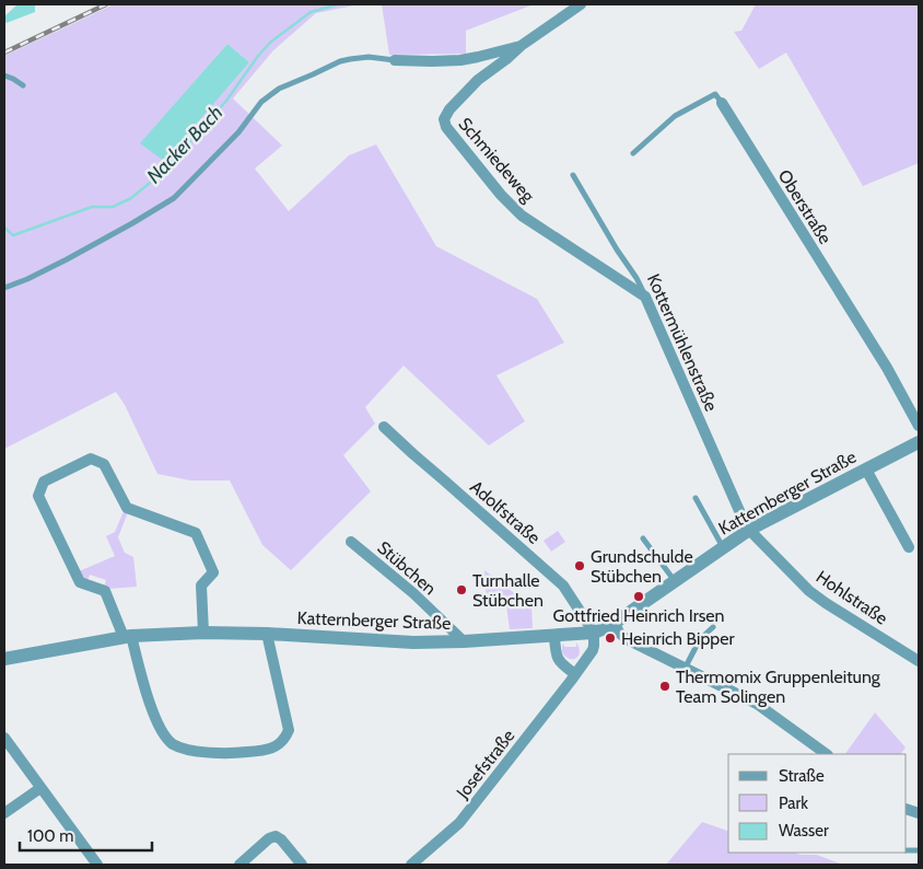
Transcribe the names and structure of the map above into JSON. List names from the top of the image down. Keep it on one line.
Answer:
{"streets":{"street":["Schmiedeweg","Oberstraße","Kottermühlenstraße","Katternberger Straße","Adolfstraße","Stübchen","Hohlstraße","Josefstraße"]},"crossings":[["Schmiedeweg","Kottermühlenstraße"],["Kottermühlenstraße","Katternberger Straße"],["Kottermühlenstraße","Hohlstraße"],["Katternberger Straße","Adolfstraße"],["Katternberger Straße","Stübchen"],["Katternberger Straße","Hohlstraße"],["Katternberger Straße","Josefstraße"],["Adolfstraße","Josefstraße"]],"water":["Nacker Bach"],"places":["Grundschulde Stübchen","Turnhalle Stübchen","Gottfried Heinrich Irsen","Heinrich Bipper","Thermomix Gruppenleitung Team Solingen"],"legend":["Straße","Park","Wasser"],"scale_bar":"100 m"}
